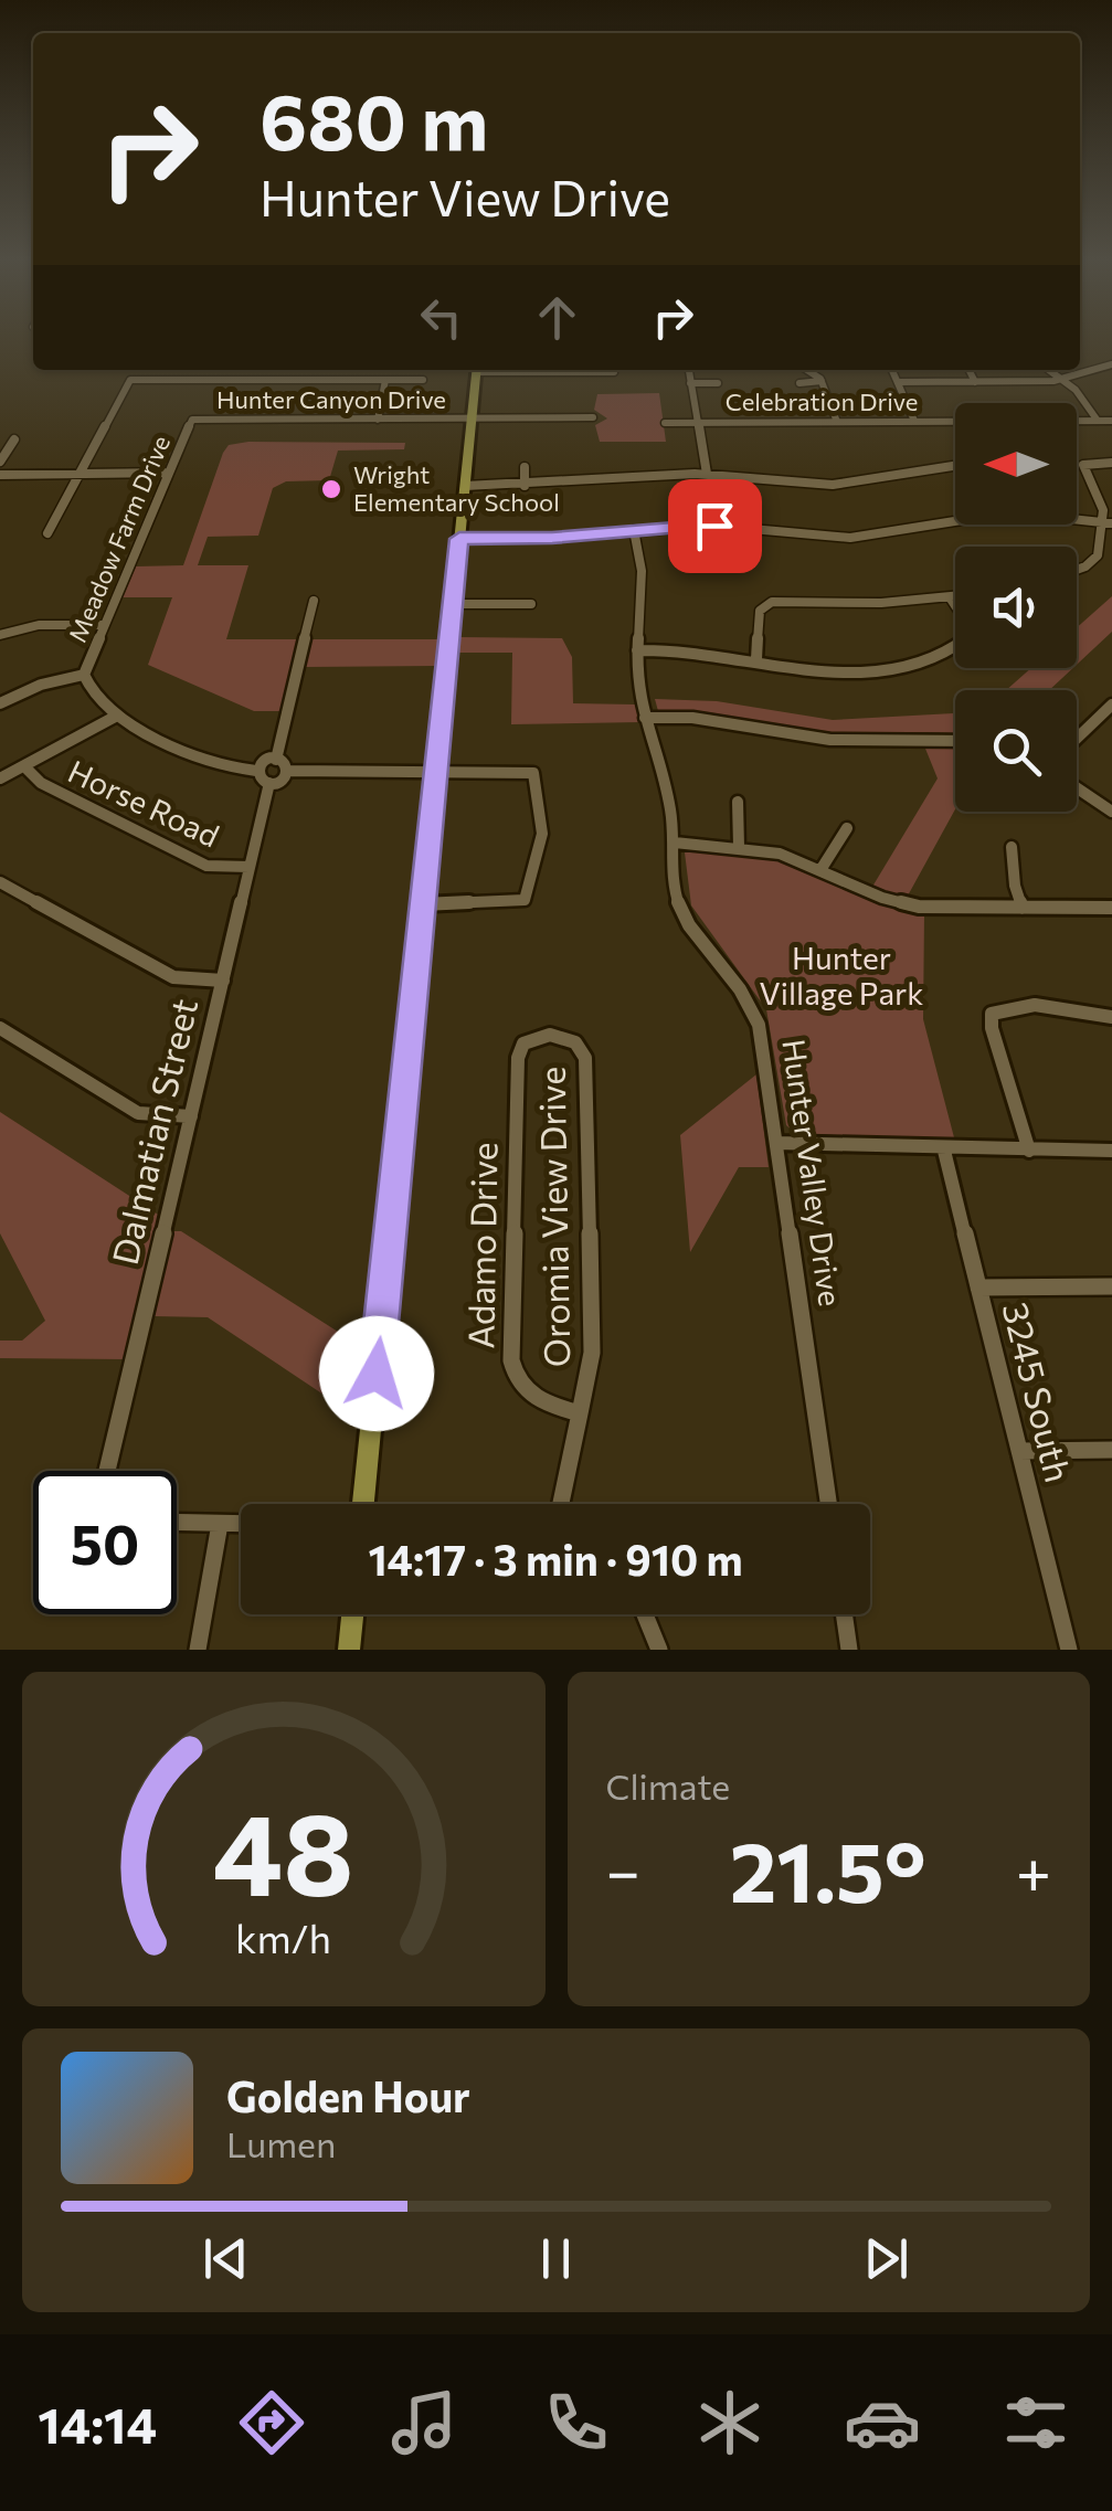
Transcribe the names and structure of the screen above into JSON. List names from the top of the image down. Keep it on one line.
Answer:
{"streets":{"street":["Hunter Canyon Drive","Celebration Drive","Meadow Farm Drive","Horse Road","Dalmatian Street","Hunter Valley Drive","Oromia View Drive","Adamo Drive","3245 South"]},"crossings":[["Hunter Canyon Drive","Meadow Farm Drive"],["Horse Road","Dalmatian Street"],["Oromia View Drive","Adamo Drive"]],"parks":["Hunter Village Park"],"places":["Wright Elementary School"],"north":"left","page":{"turn":["680 m","Hunter View Drive"],"limit":"50","trip":"14:17 · 3 min · 910 m","tile":"Climate","heat":["−","21.5°","+"],"song":["Golden Hour","Lumen"],"tabs":"14:14","gauge":["48","km/h"]}}
